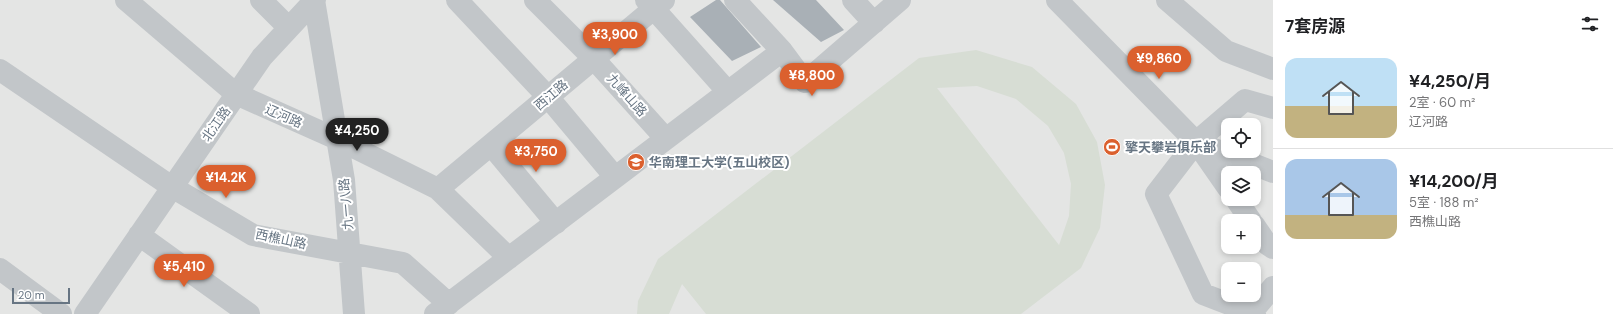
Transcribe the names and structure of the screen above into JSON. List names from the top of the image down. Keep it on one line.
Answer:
{"streets":{"street":["西江路","九峰山路","辽河路","北江路","九一八路","西樵山路"]},"crossings":[["西江路","九峰山路"],["西江路","辽河路"],["辽河路","北江路"],["辽河路","九一八路"],["北江路","九一八路"],["北江路","西樵山路"],["九一八路","西樵山路"]],"places":{"sports":["擎天攀岩俱乐部"],"school or university":["华南理工大学(五山校区)"]},"scale_bar":"20 m","page":{"heading":"7套房源","price":["¥3,900","¥9,860","¥8,800","¥4,250","¥3,750","¥14.2K","¥5,410"],"list":[{"name":"¥4,250/月","note":"2室 · 60 m² · 辽河路"},{"name":"¥14,200/月","note":"5室 · 188 m² · 西樵山路"}],"map_buttons":["+","−"],"scale":"20 m"}}
